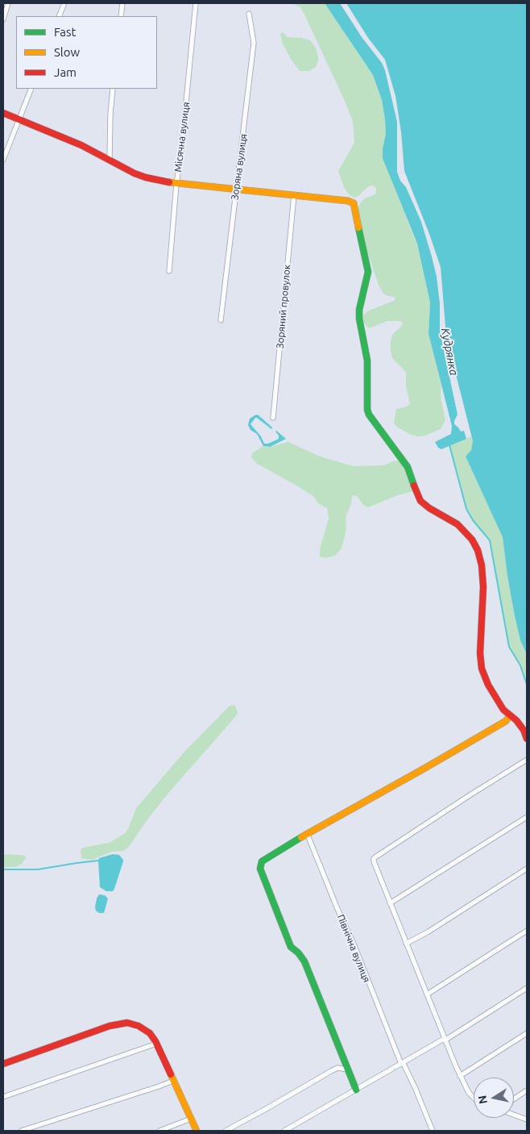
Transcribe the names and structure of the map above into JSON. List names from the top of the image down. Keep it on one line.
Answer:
{"streets":{"street":["Місячна вулиця","Зоряна вулиця","Зоряний провулок","Північна вулиця"]},"water":["Кудрянка"],"legend":["Fast","Slow","Jam"],"north":"left"}
